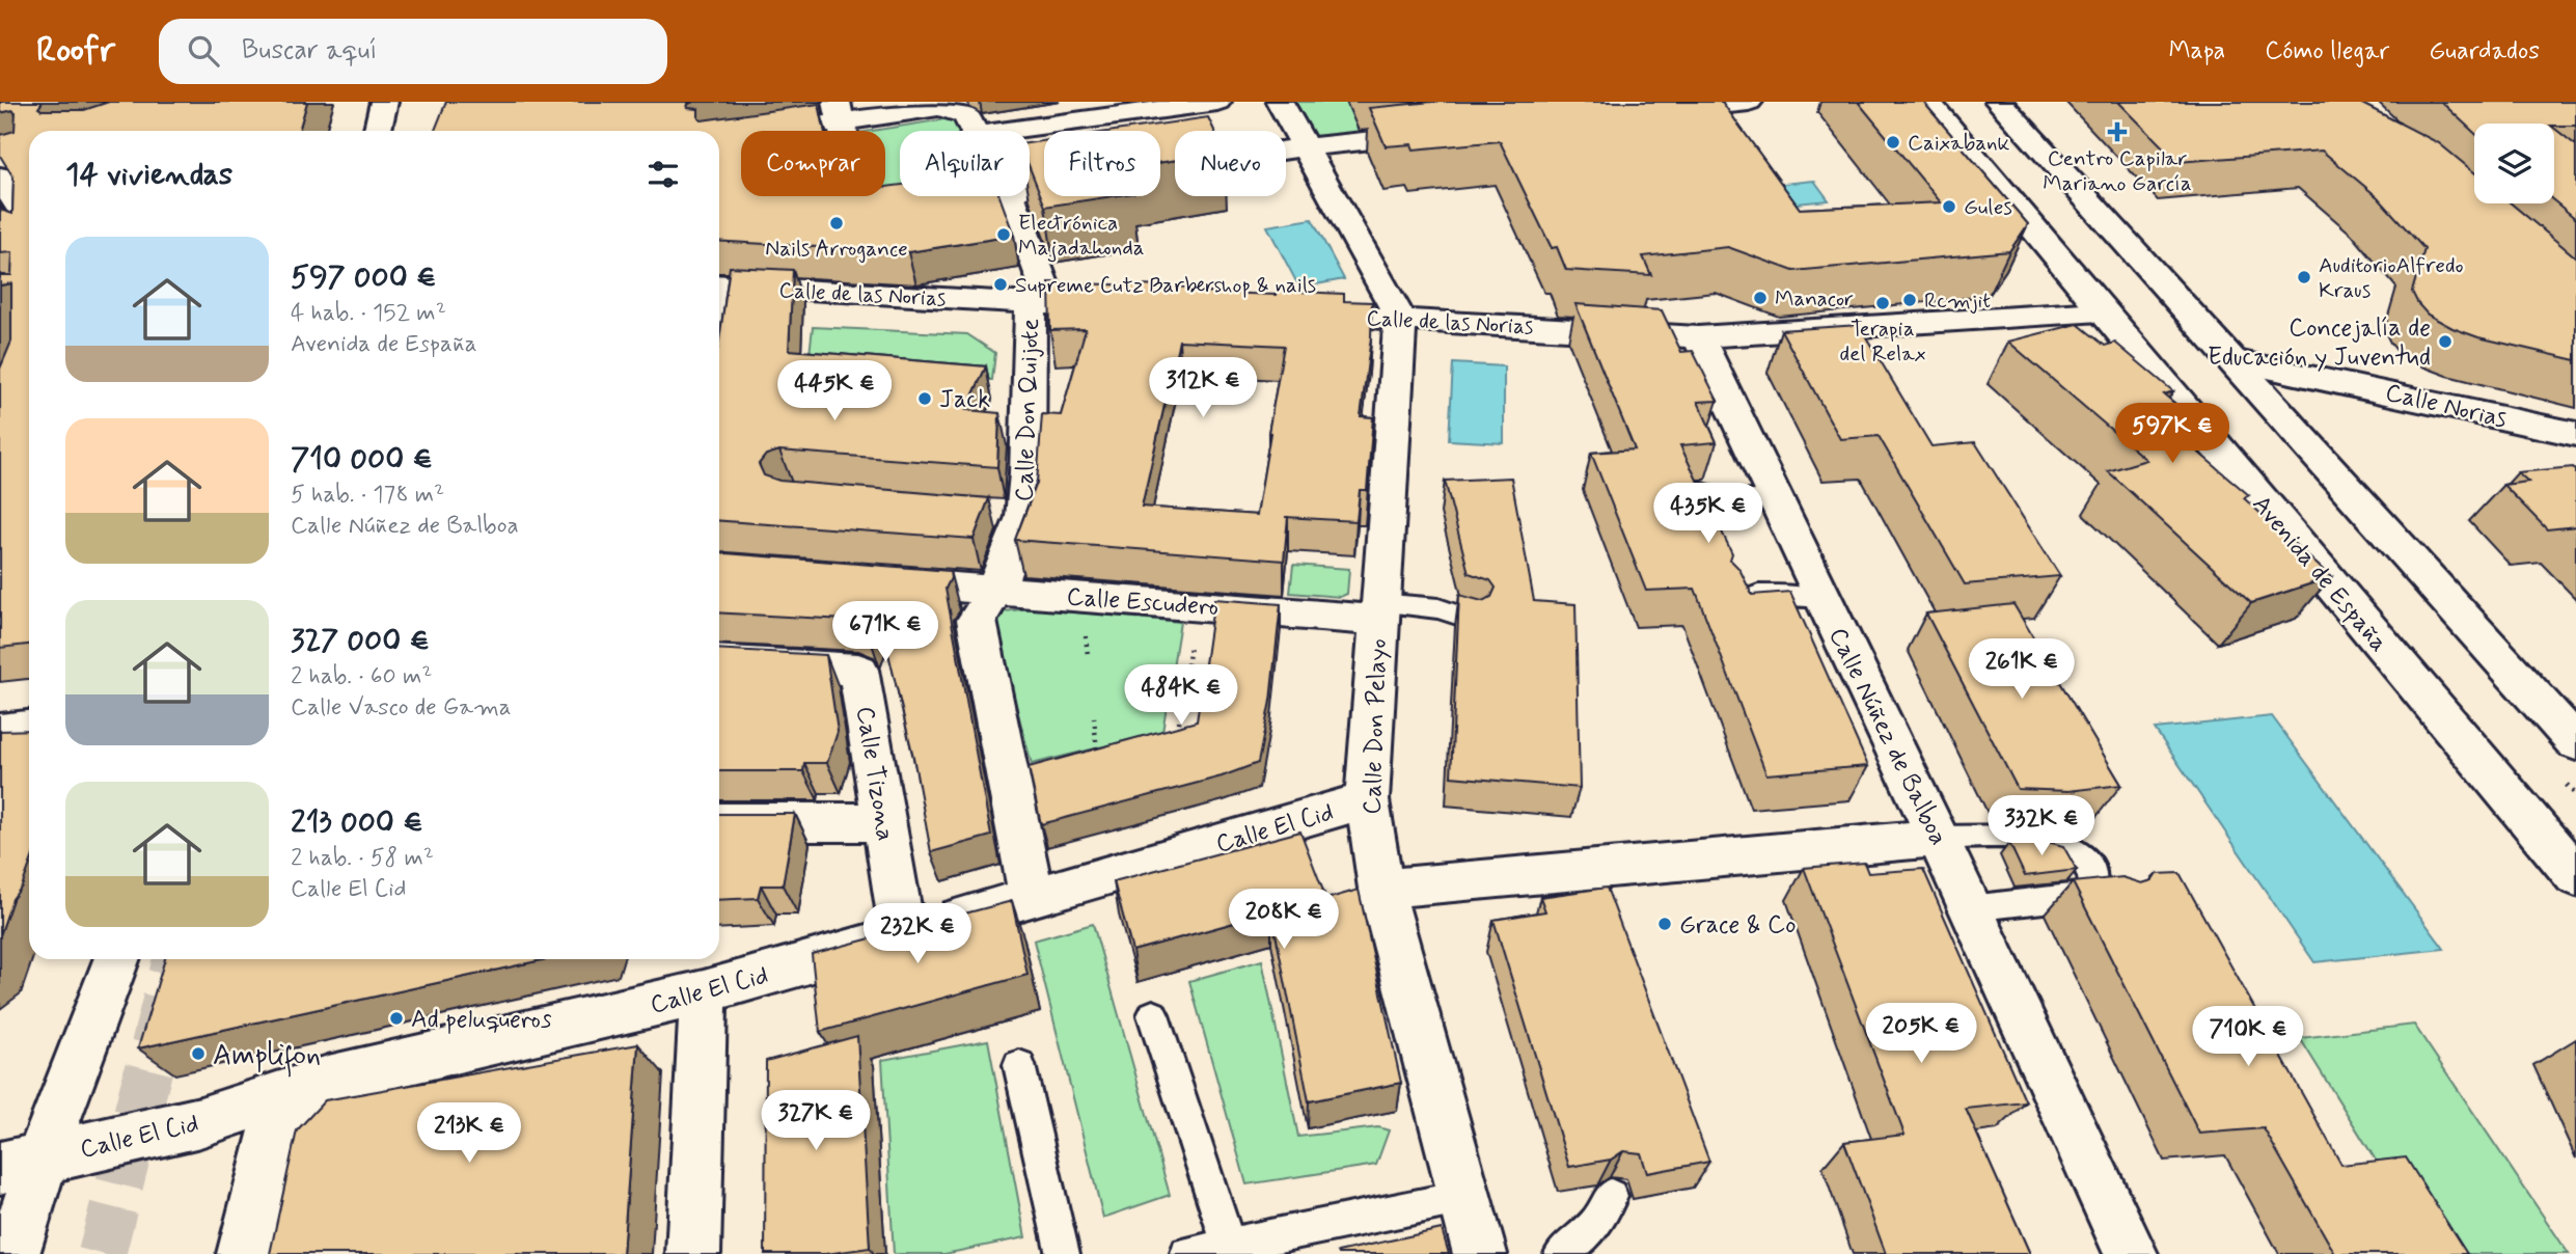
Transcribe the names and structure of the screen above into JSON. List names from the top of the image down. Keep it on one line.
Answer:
{"streets":{"street":["Calle de las Norias","Calle Norias","Calle Don Quijote","Avenida de España","Calle Escudero","Calle Don Pelayo","Calle Núñez de Balboa","Calle Tizona","Calle El Cid"]},"crossings":[["Calle de las Norias","Calle Don Quijote"],["Calle de las Norias","Avenida de España"],["Calle de las Norias","Calle Don Pelayo"],["Calle de las Norias","Calle Núñez de Balboa"],["Calle Don Quijote","Calle Escudero"],["Calle Escudero","Calle Don Pelayo"],["Calle Don Pelayo","Calle El Cid"],["Calle Tizona","Calle El Cid"]],"places":{"health":["Centro Capilar Mariano García"],"other":["Caixabank","Gules","Nails Arrogance","Electrónica Majadahonda","AuditorioAlfredo Kraus","Supreme Cutz Barbershop & nails","Manacor","Rcmjit","Terapia del Relax","Concejalía de Educación y Juventud","Jack","Grace & Co","Ad peluqueros","Amplifon"]},"page":{"header":"Roofr","search":"Buscar aquí","nav":["Mapa","Cómo llegar","Guardados"],"chip":["Comprar","Alquilar","Filtros","Nuevo"],"heading":"14 viviendas","list":[{"name":"597 000 €","note":"4 hab. · 152 m² · Avenida de España"},{"name":"710 000 €","note":"5 hab. · 178 m² · Calle Núñez de Balboa"},{"name":"327 000 €","note":"2 hab. · 60 m² · Calle Vasco de Gama"},{"name":"213 000 €","note":"2 hab. · 58 m² · Calle El Cid"}],"price":["312K €","445K €","597K €","435K €","671K €","261K €","484K €","332K €","208K €","232K €","205K €","710K €","327K €","213K €"]}}
